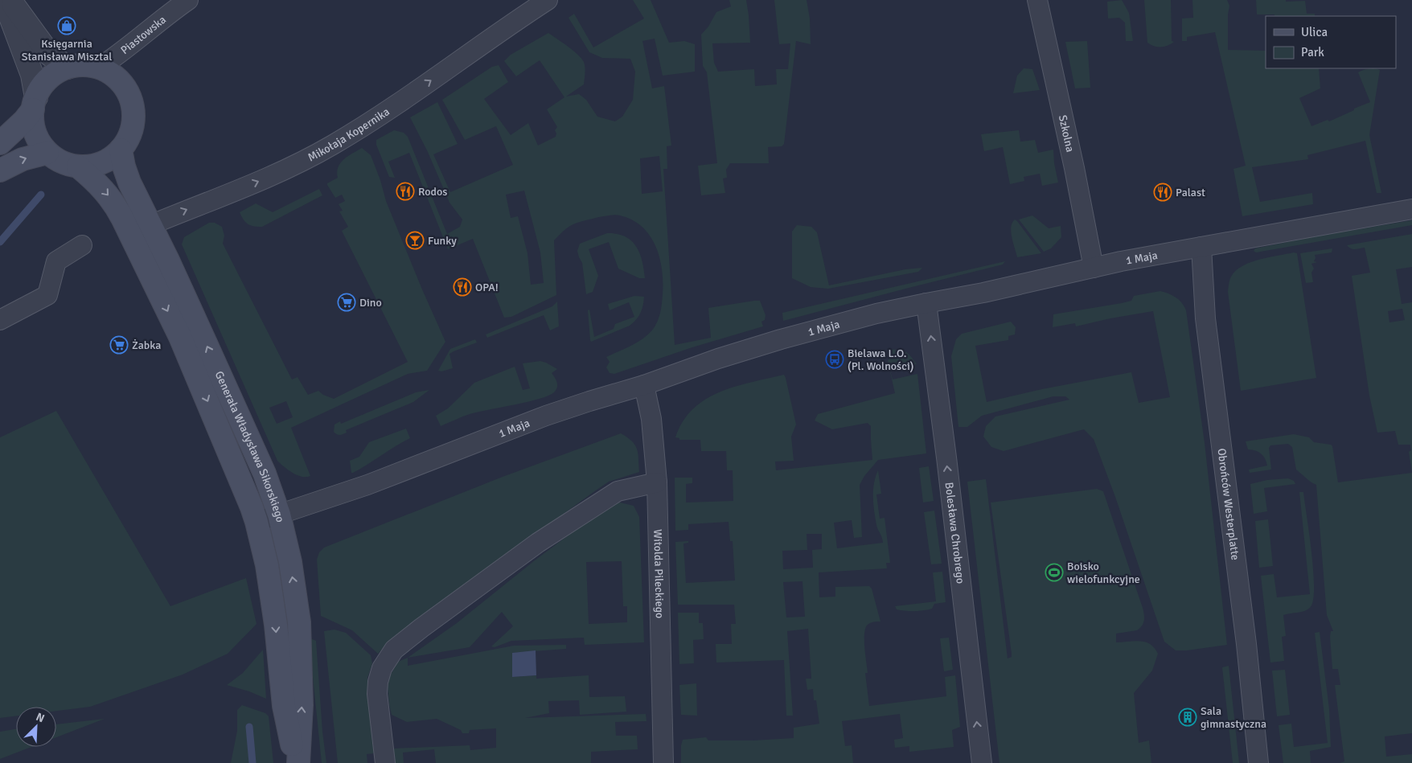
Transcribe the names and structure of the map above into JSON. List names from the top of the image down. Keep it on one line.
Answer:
{"streets":{"main road":["Generała Władysława Sikorskiego"],"street":["Piastowska","Mikołaja Kopernika","Szkolna","1 Maja","Obrońców Westerplatte","Bolesława Chrobrego","Witolda Pileckiego"]},"crossings":[["Piastowska","Generała Władysława Sikorskiego"],["Mikołaja Kopernika","Generała Władysława Sikorskiego"],["Szkolna","1 Maja"],["1 Maja","Generała Władysława Sikorskiego"],["1 Maja","Obrońców Westerplatte"],["1 Maja","Bolesława Chrobrego"],["1 Maja","Witolda Pileckiego"]],"one_way":["Mikołaja Kopernika","Bolesława Chrobrego"],"places":{"shop":["Księgarnia Stanisława Misztal"],"restaurant":["Rodos","Palast","OPA!"],"bar":["Funky"],"supermarket":["Dino","Żabka"],"bus stop":["Bielawa L.O. (Pl. Wolności)"],"sports":["Boisko wielofunkcyjne"],"building":["Sala gimnastyczna"]},"legend":["Ulica","Park"],"north":"top right"}
